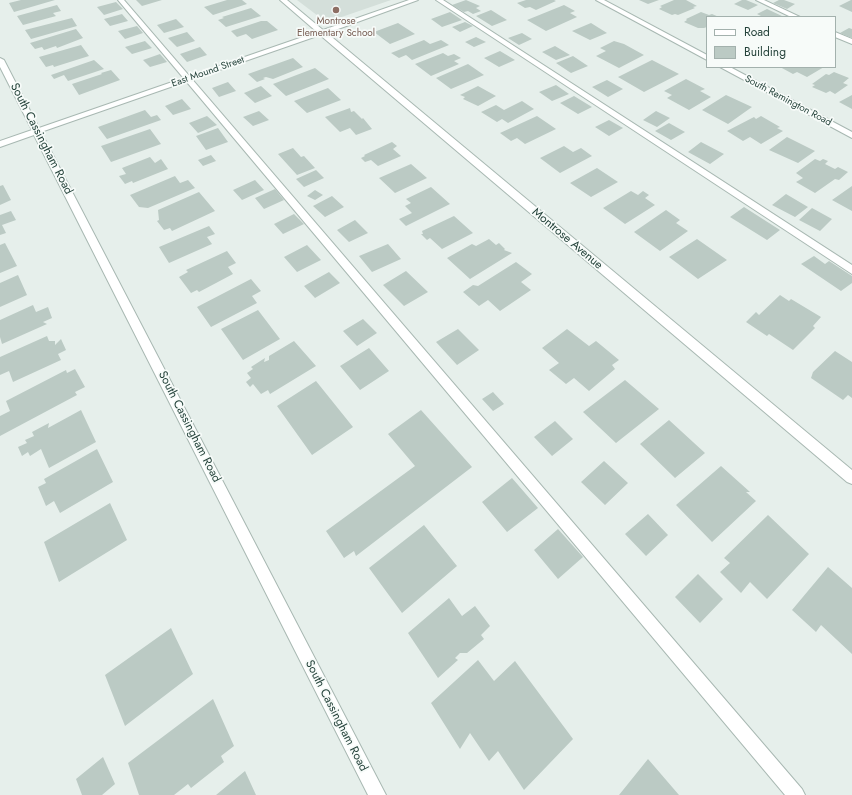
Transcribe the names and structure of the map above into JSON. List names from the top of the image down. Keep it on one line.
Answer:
{"streets":{"street":["East Mound Street","South Remington Road","South Cassingham Road","Montrose Avenue"]},"crossings":[["East Mound Street","South Cassingham Road"],["East Mound Street","Montrose Avenue"]],"places":["Montrose Elementary School"],"legend":["Road","Building"]}
